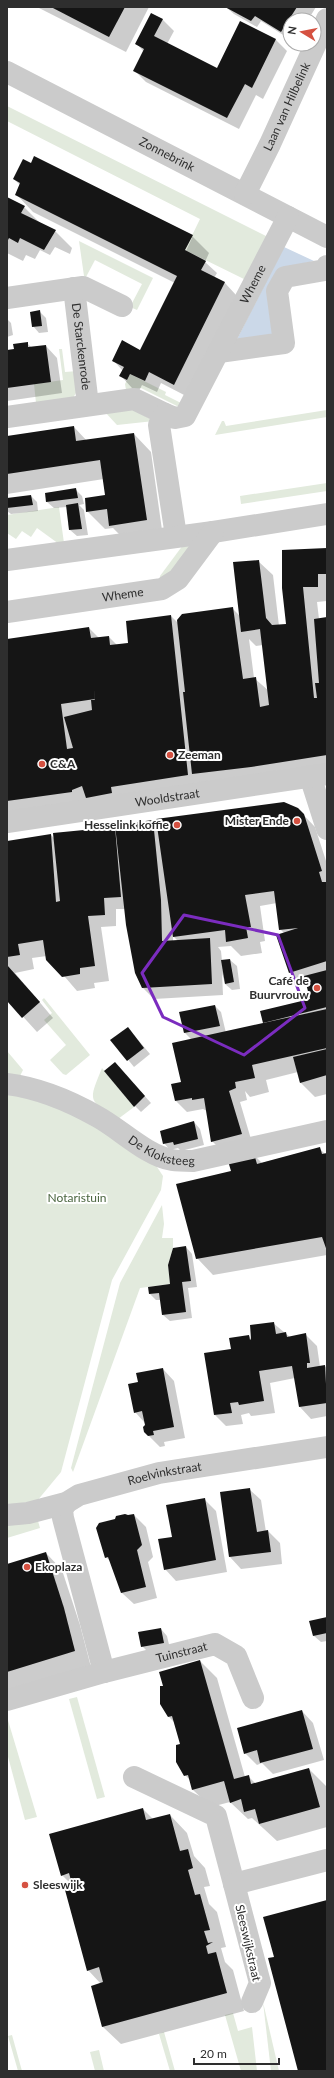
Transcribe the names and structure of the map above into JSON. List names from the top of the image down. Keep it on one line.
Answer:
{"streets":{"street":["Laan van Hilbelink","Zonnebrink","Wheme","De Starckenrode","Wooldstraat","De Kloksteeg","Roelvinkstraat","Tuinstraat","Sleeswijkstraat"]},"crossings":[["Laan van Hilbelink","Zonnebrink"],["Zonnebrink","Wheme"]],"parks":["Notaristuin"],"places":["Zeeman","C&A","Mister Ende","Hesselink koffie","Café de Buurvrouw","Ekoplaza","Sleeswijk"],"scale_bar":"20 m","north":"left"}
